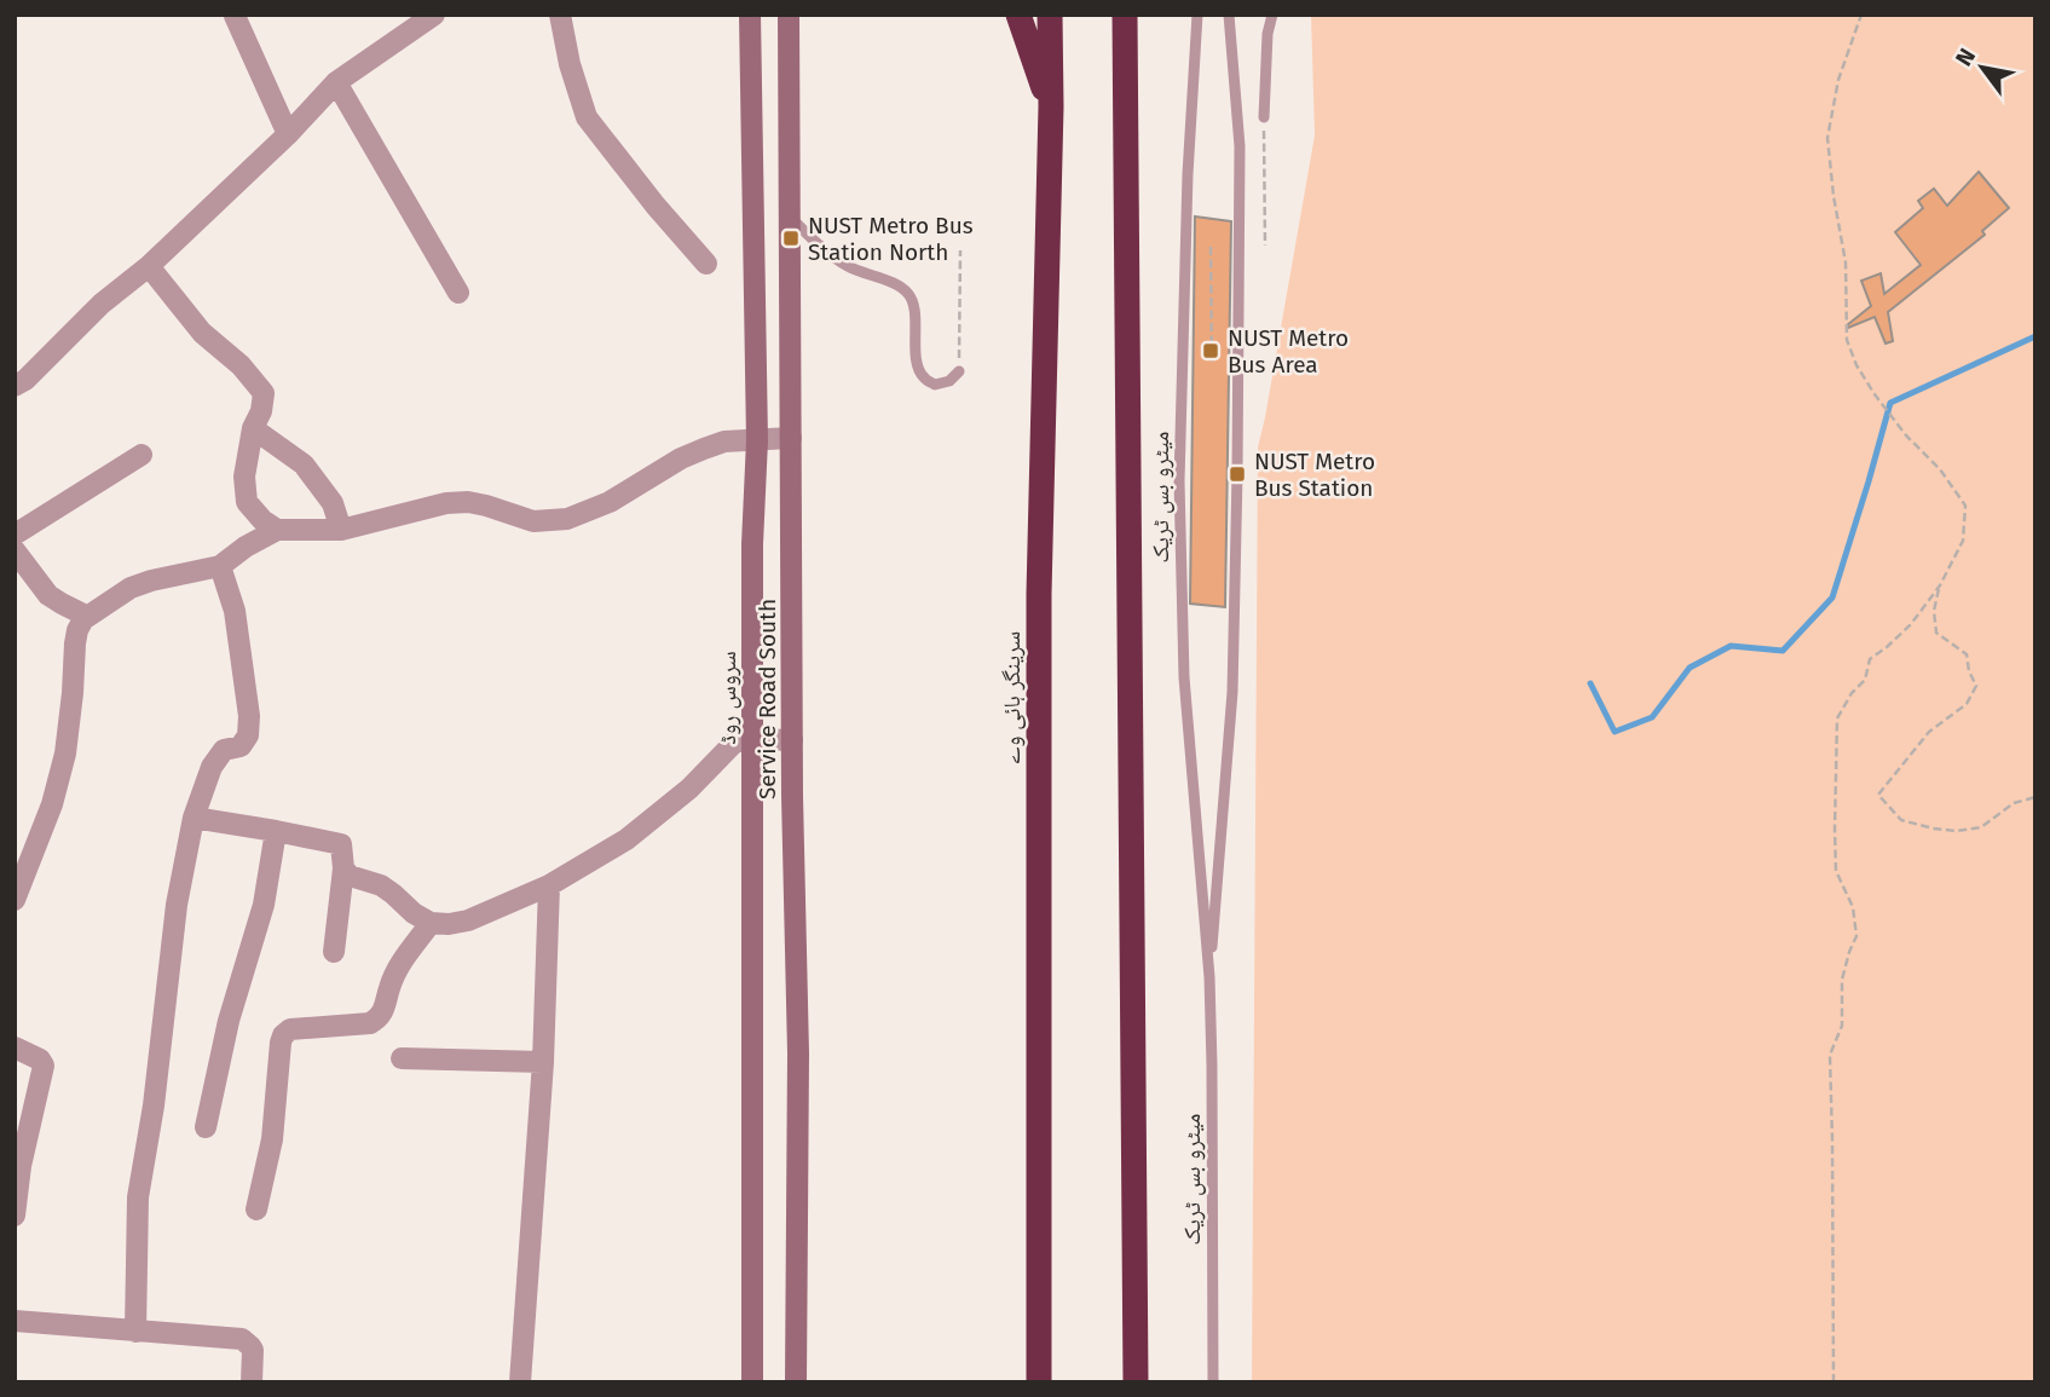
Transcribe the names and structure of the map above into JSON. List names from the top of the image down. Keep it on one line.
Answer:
{"streets":{"highway":["سرینگر ہائی وے"],"main road":["سروس روڈ","Service Road South"],"lane":["میٹرو بس ٹریک"]},"places":{"transit":["NUST Metro Bus Station North","NUST Metro Bus Area","NUST Metro Bus Station"]},"north":"top left"}
